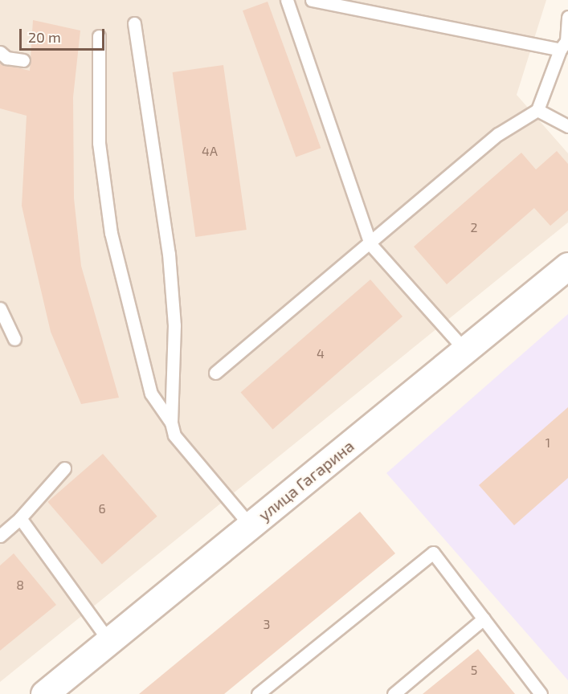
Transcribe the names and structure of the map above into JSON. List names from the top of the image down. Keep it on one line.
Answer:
{"streets":{"main road":["улица Гагарина"]},"house_numbers":["4А","2","4","1","6","8","3","5"],"scale_bar":"20 m"}
